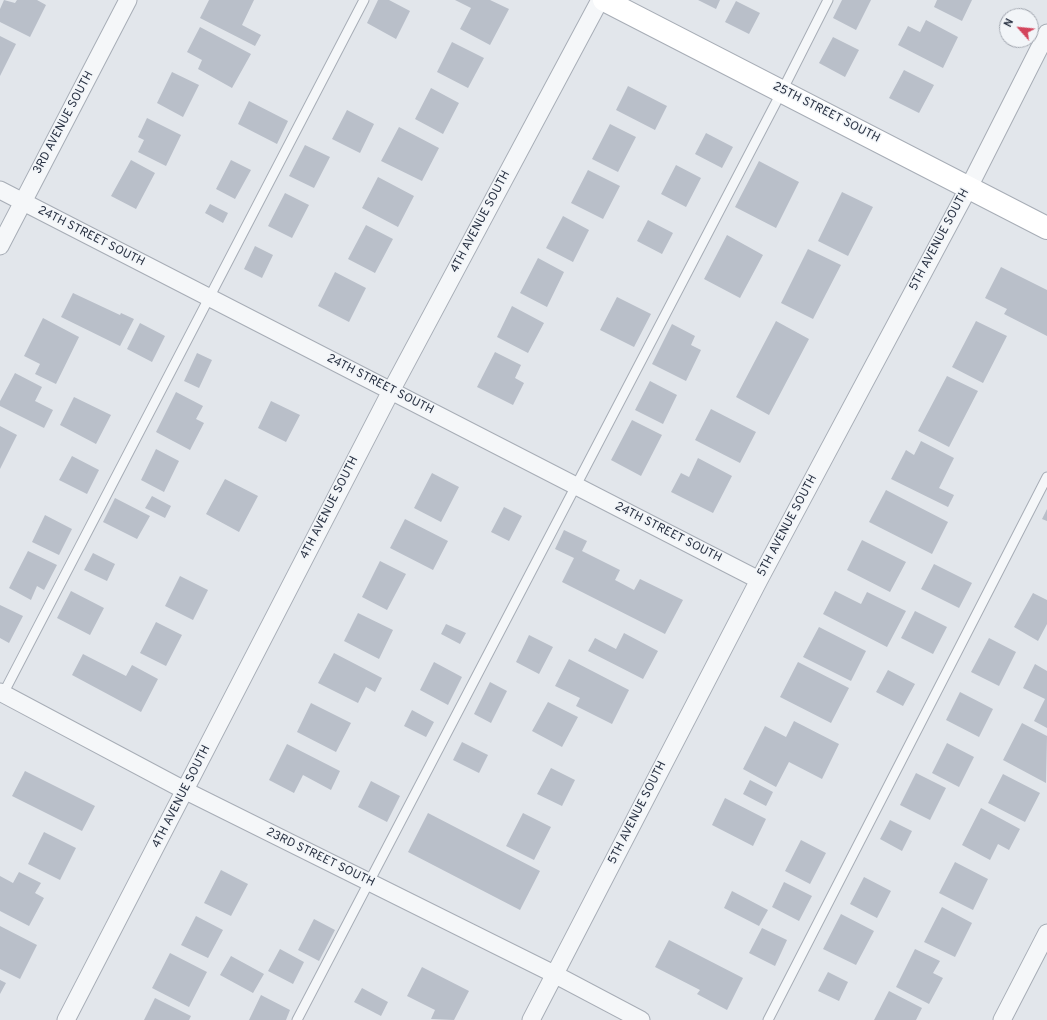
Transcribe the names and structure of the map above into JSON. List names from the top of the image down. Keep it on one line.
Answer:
{"streets":{"street":["25TH STREET SOUTH","3RD AVENUE SOUTH","4TH AVENUE SOUTH","24TH STREET SOUTH","5TH AVENUE SOUTH","23RD STREET SOUTH"]},"crossings":[["25TH STREET SOUTH","5TH AVENUE SOUTH"],["3RD AVENUE SOUTH","24TH STREET SOUTH"],["4TH AVENUE SOUTH","24TH STREET SOUTH"],["4TH AVENUE SOUTH","23RD STREET SOUTH"],["24TH STREET SOUTH","5TH AVENUE SOUTH"],["5TH AVENUE SOUTH","23RD STREET SOUTH"]],"north":"top left"}
